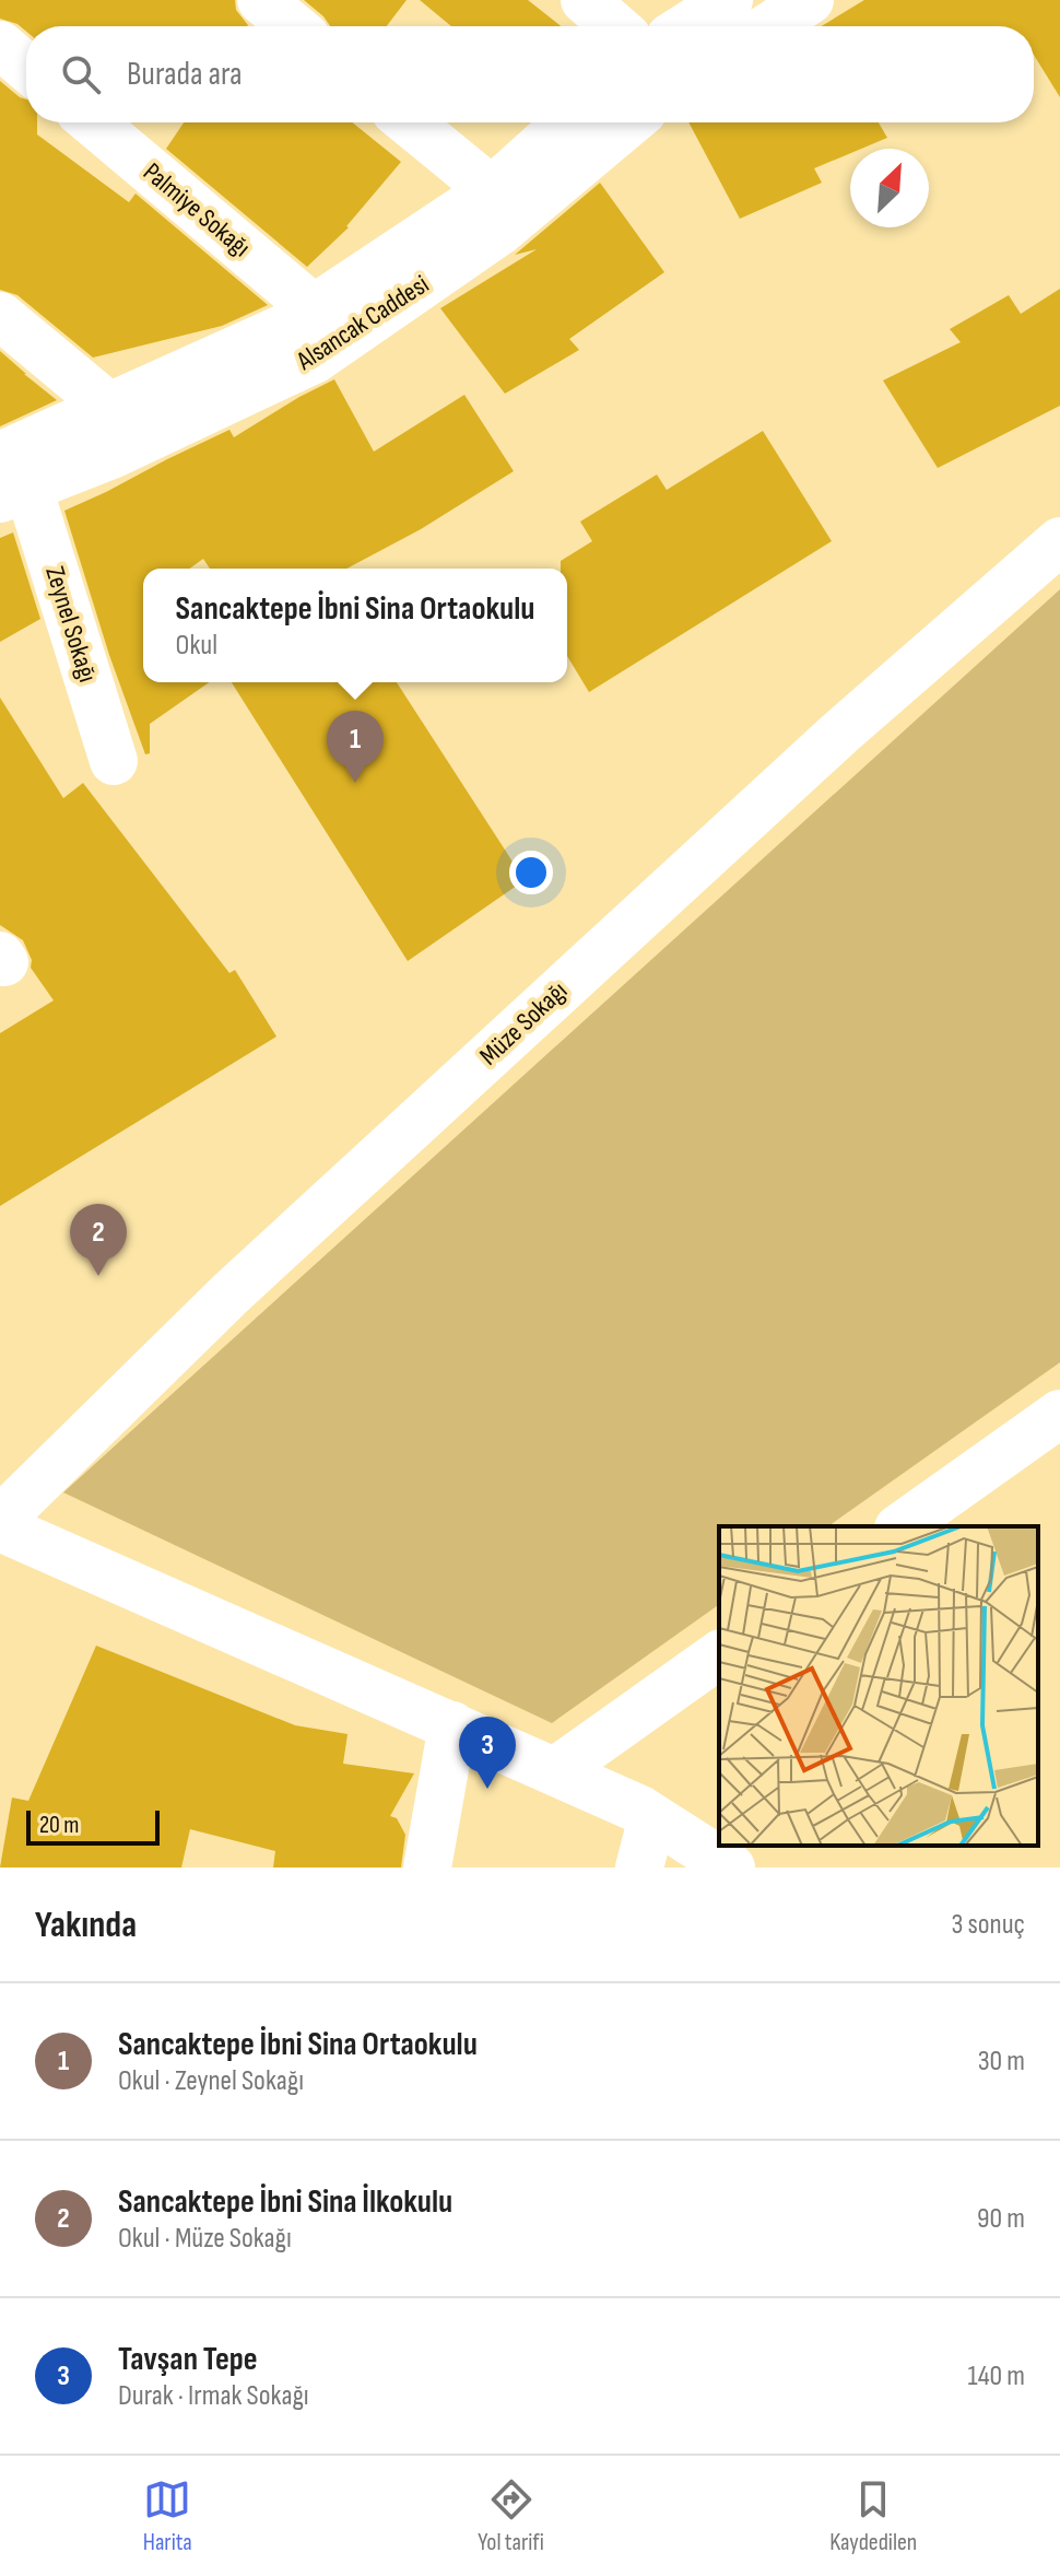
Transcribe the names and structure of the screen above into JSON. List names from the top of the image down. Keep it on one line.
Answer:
{"streets":{"street":["Palmiye Sokağı","Alsancak Caddesi","Zeynel Sokağı","Müze Sokağı"]},"crossings":[["Palmiye Sokağı","Alsancak Caddesi"],["Alsancak Caddesi","Zeynel Sokağı"]],"scale_bar":"20 m","north":"top right","page":{"search":"Burada ara","popup":["Sancaktepe İbni Sina Ortaokulu","Okul"],"pins":["1","2","3"],"scale":"20 m","heading":["Yakında","3 sonuç"],"list":[{"mark":"1","name":"Sancaktepe İbni Sina Ortaokulu","note":"Okul · Zeynel Sokağı","value":"30 m"},{"mark":"2","name":"Sancaktepe İbni Sina İlkokulu","note":"Okul · Müze Sokağı","value":"90 m"},{"mark":"3","name":"Tavşan Tepe","note":"Durak · Irmak Sokağı","value":"140 m"}],"nav":["Harita","Yol tarifi","Kaydedilen"]}}
